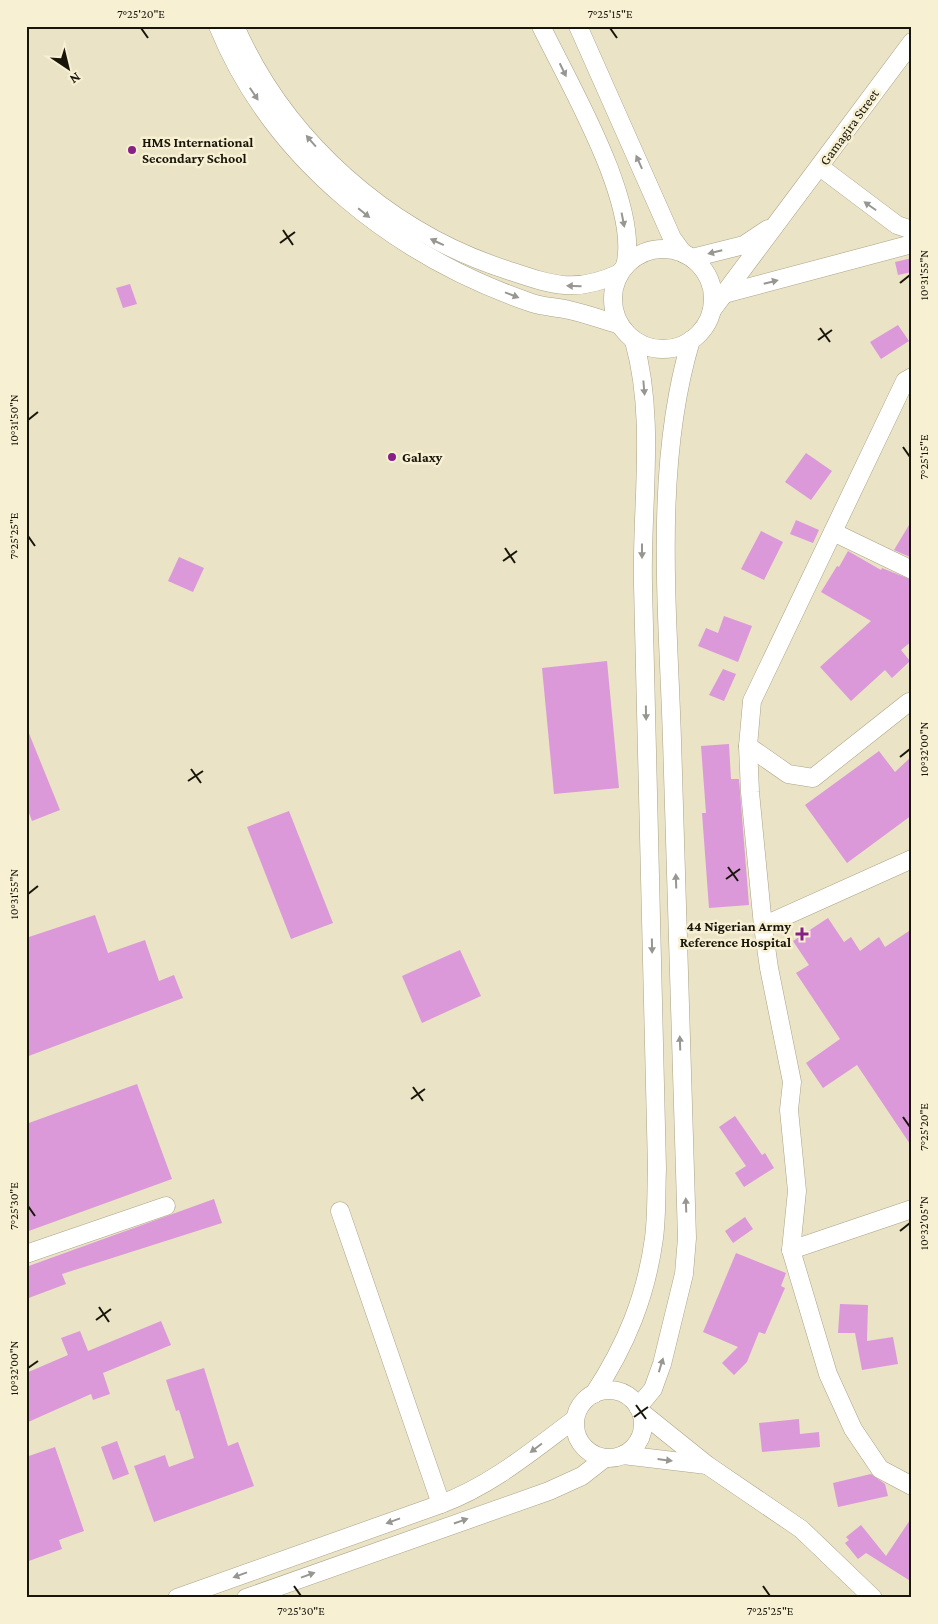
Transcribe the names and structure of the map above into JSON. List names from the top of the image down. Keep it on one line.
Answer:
{"streets":{"street":["Gamagira Street"]},"places":{"other":["HMS International Secondary School","Galaxy"],"health":["44 Nigerian Army Reference Hospital"]},"north":"bottom right","coordinates":["7°25'20\"E","7°25'15\"E","10°31'55\"N","10°31'50\"N","7°25'25\"E","10°32'00\"N","7°25'30\"E","10°32'05\"N"]}
